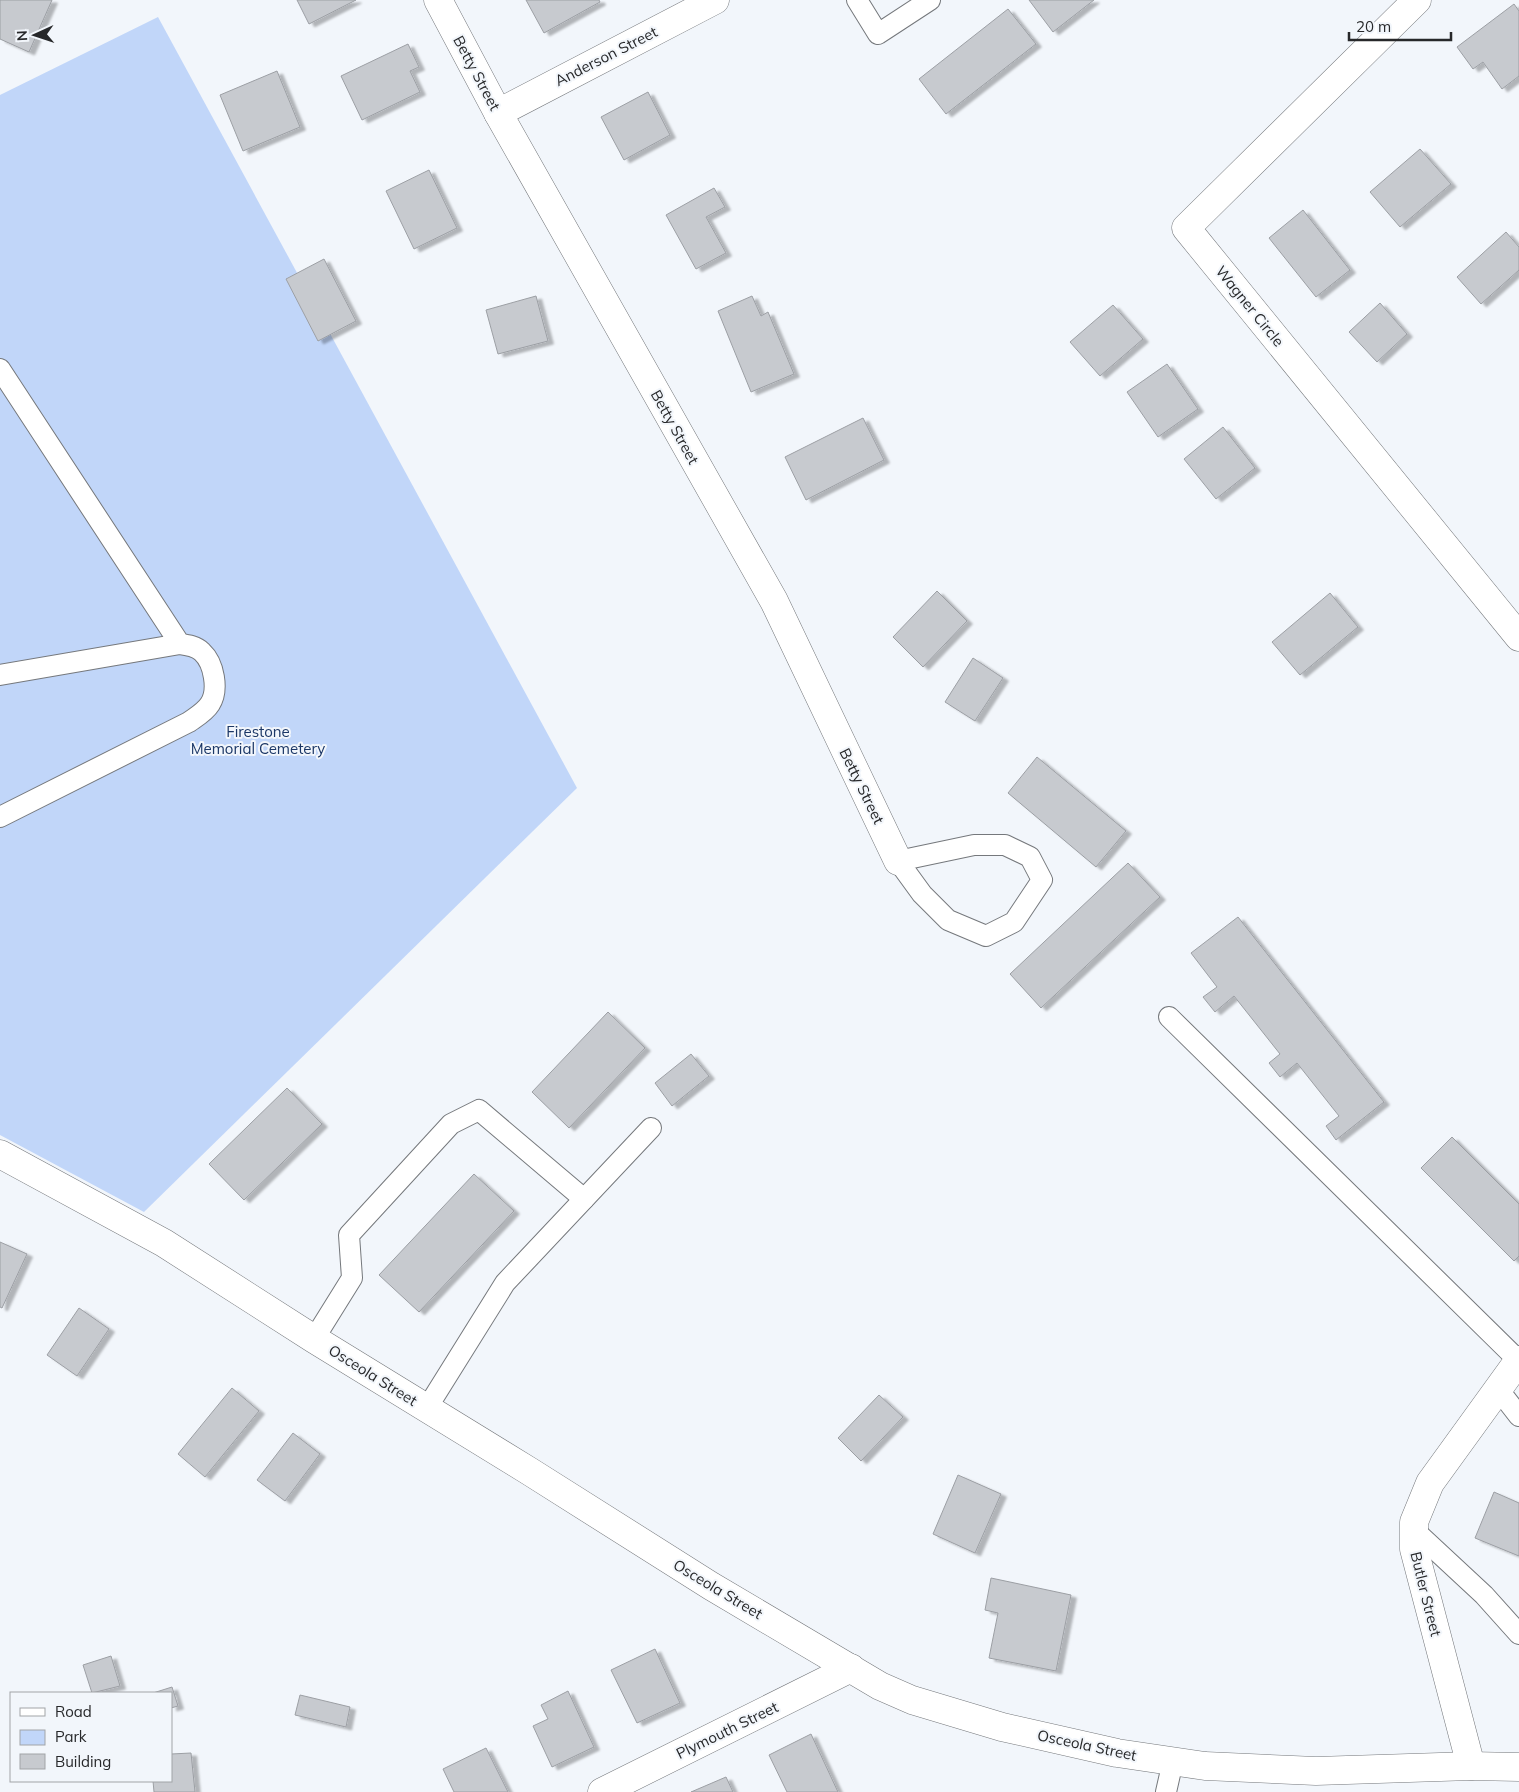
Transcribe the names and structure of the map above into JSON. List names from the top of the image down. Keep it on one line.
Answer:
{"streets":{"street":["Anderson Street","Betty Street","Wagner Circle","Osceola Street","Butler Street","Plymouth Street"]},"crossings":[["Anderson Street","Betty Street"],["Osceola Street","Butler Street"],["Osceola Street","Plymouth Street"]],"parks":["Firestone Memorial Cemetery"],"legend":["Road","Park","Building"],"scale_bar":"20 m","north":"left"}
